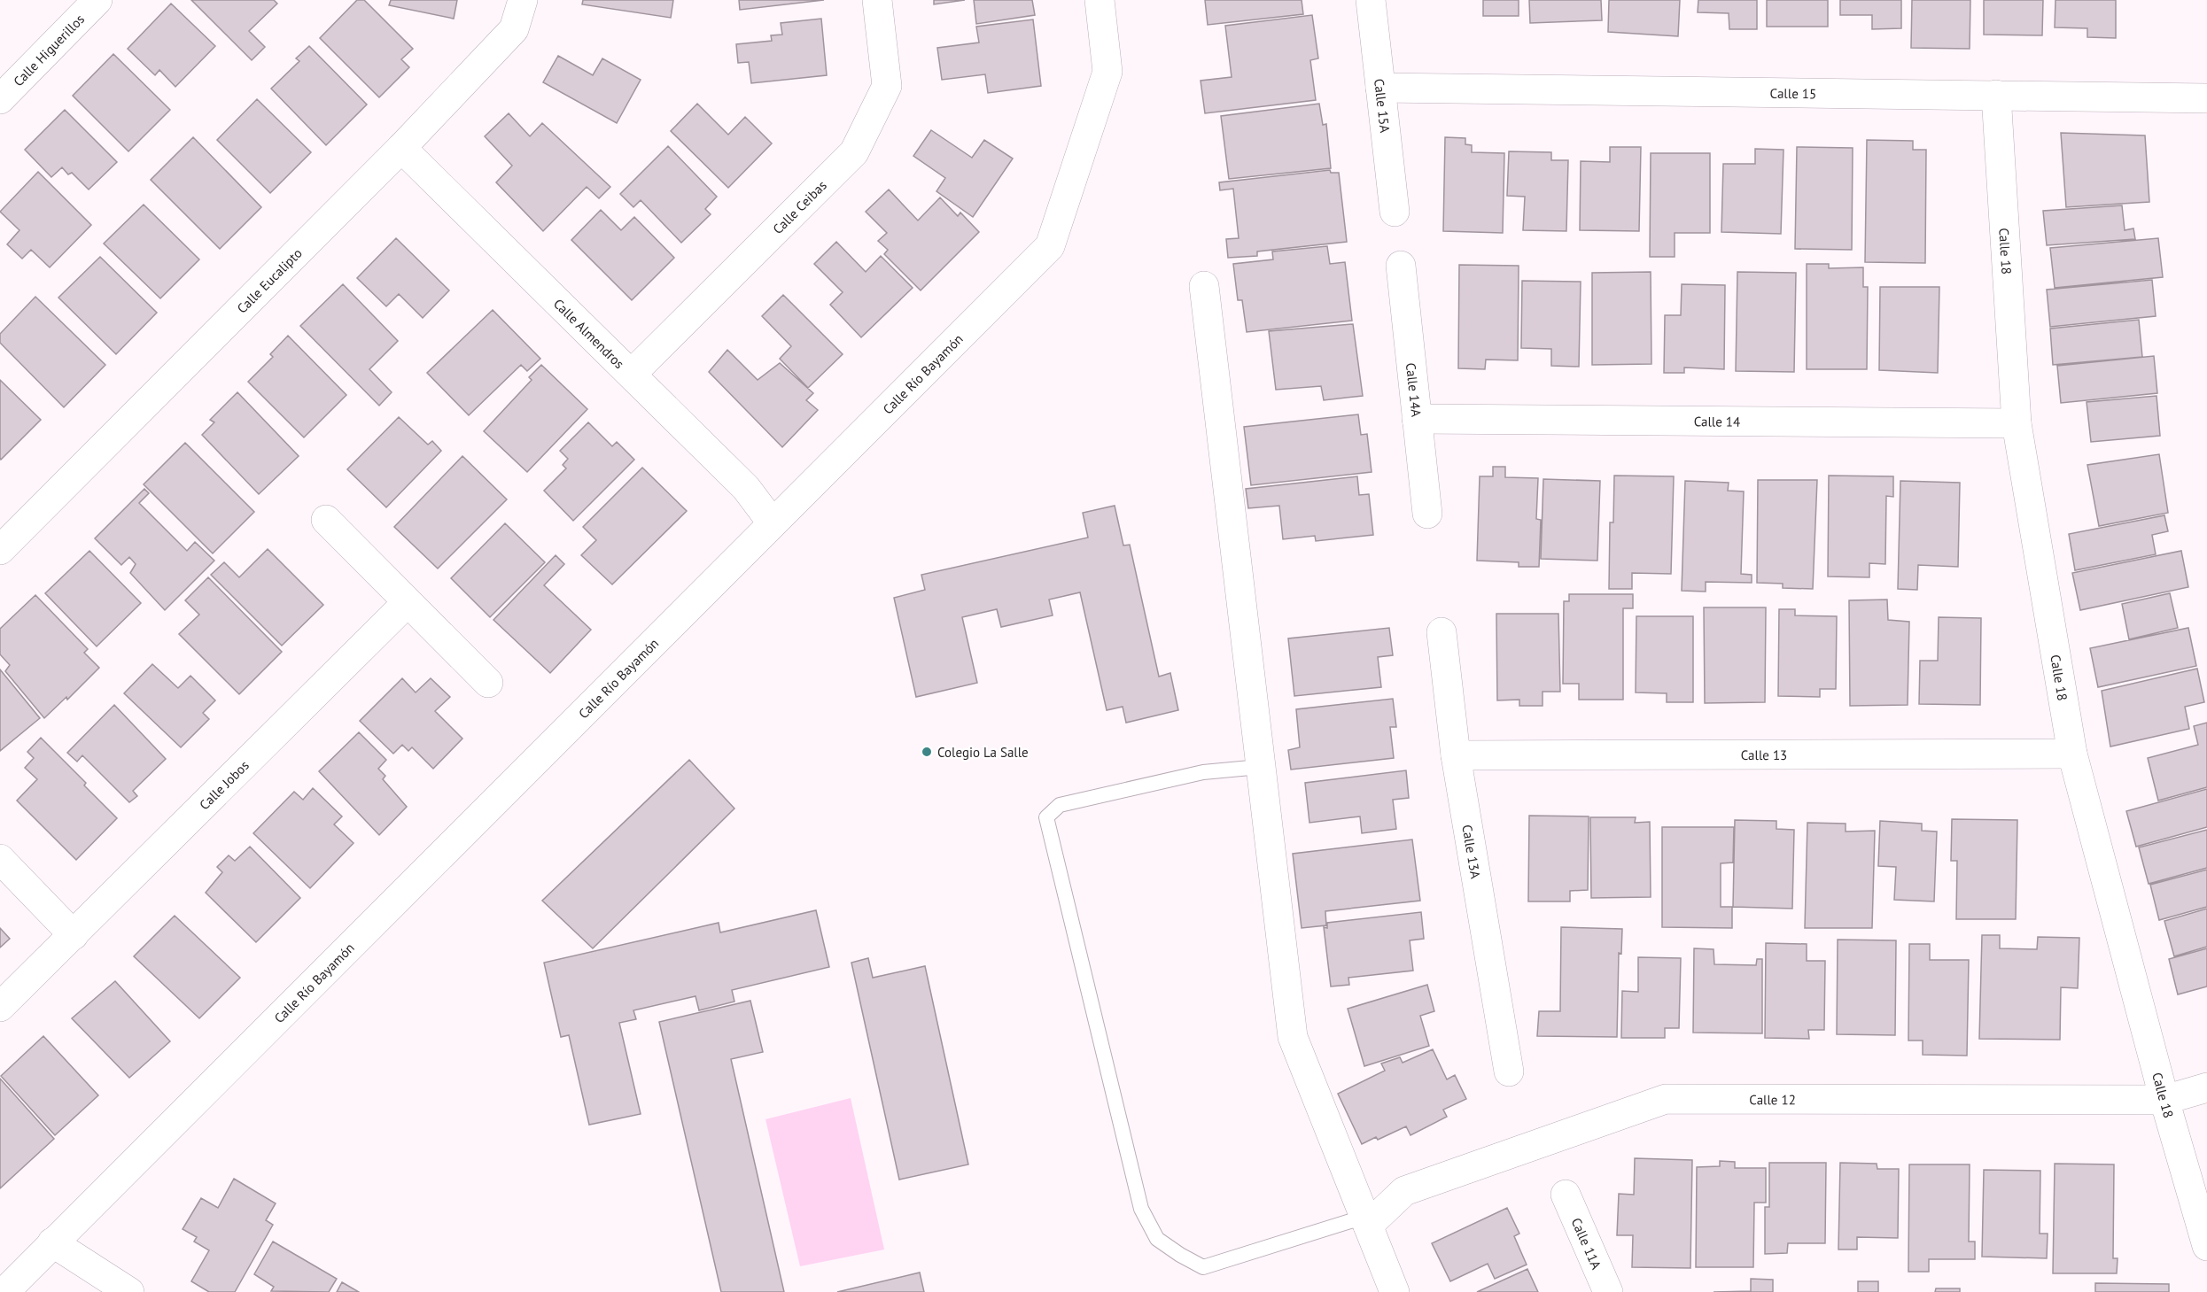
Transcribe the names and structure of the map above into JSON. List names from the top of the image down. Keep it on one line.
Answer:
{"streets":{"street":["Calle Higuerillos","Calle 15","Calle 15A","Calle Ceibas","Calle 18","Calle Eucalipto","Calle Almendros","Calle Río Bayamón","Calle 14A","Calle 14","Calle 13","Calle Jobos","Calle 13A","Calle 12","Calle 11A"]},"crossings":[["Calle 15","Calle 15A"],["Calle 15","Calle 18"],["Calle Ceibas","Calle Almendros"],["Calle 18","Calle 14"],["Calle 18","Calle 13"],["Calle 18","Calle 12"],["Calle Eucalipto","Calle Almendros"],["Calle Almendros","Calle Río Bayamón"],["Calle 14A","Calle 14"],["Calle 13","Calle 13A"]],"places":["Colegio La Salle"]}
